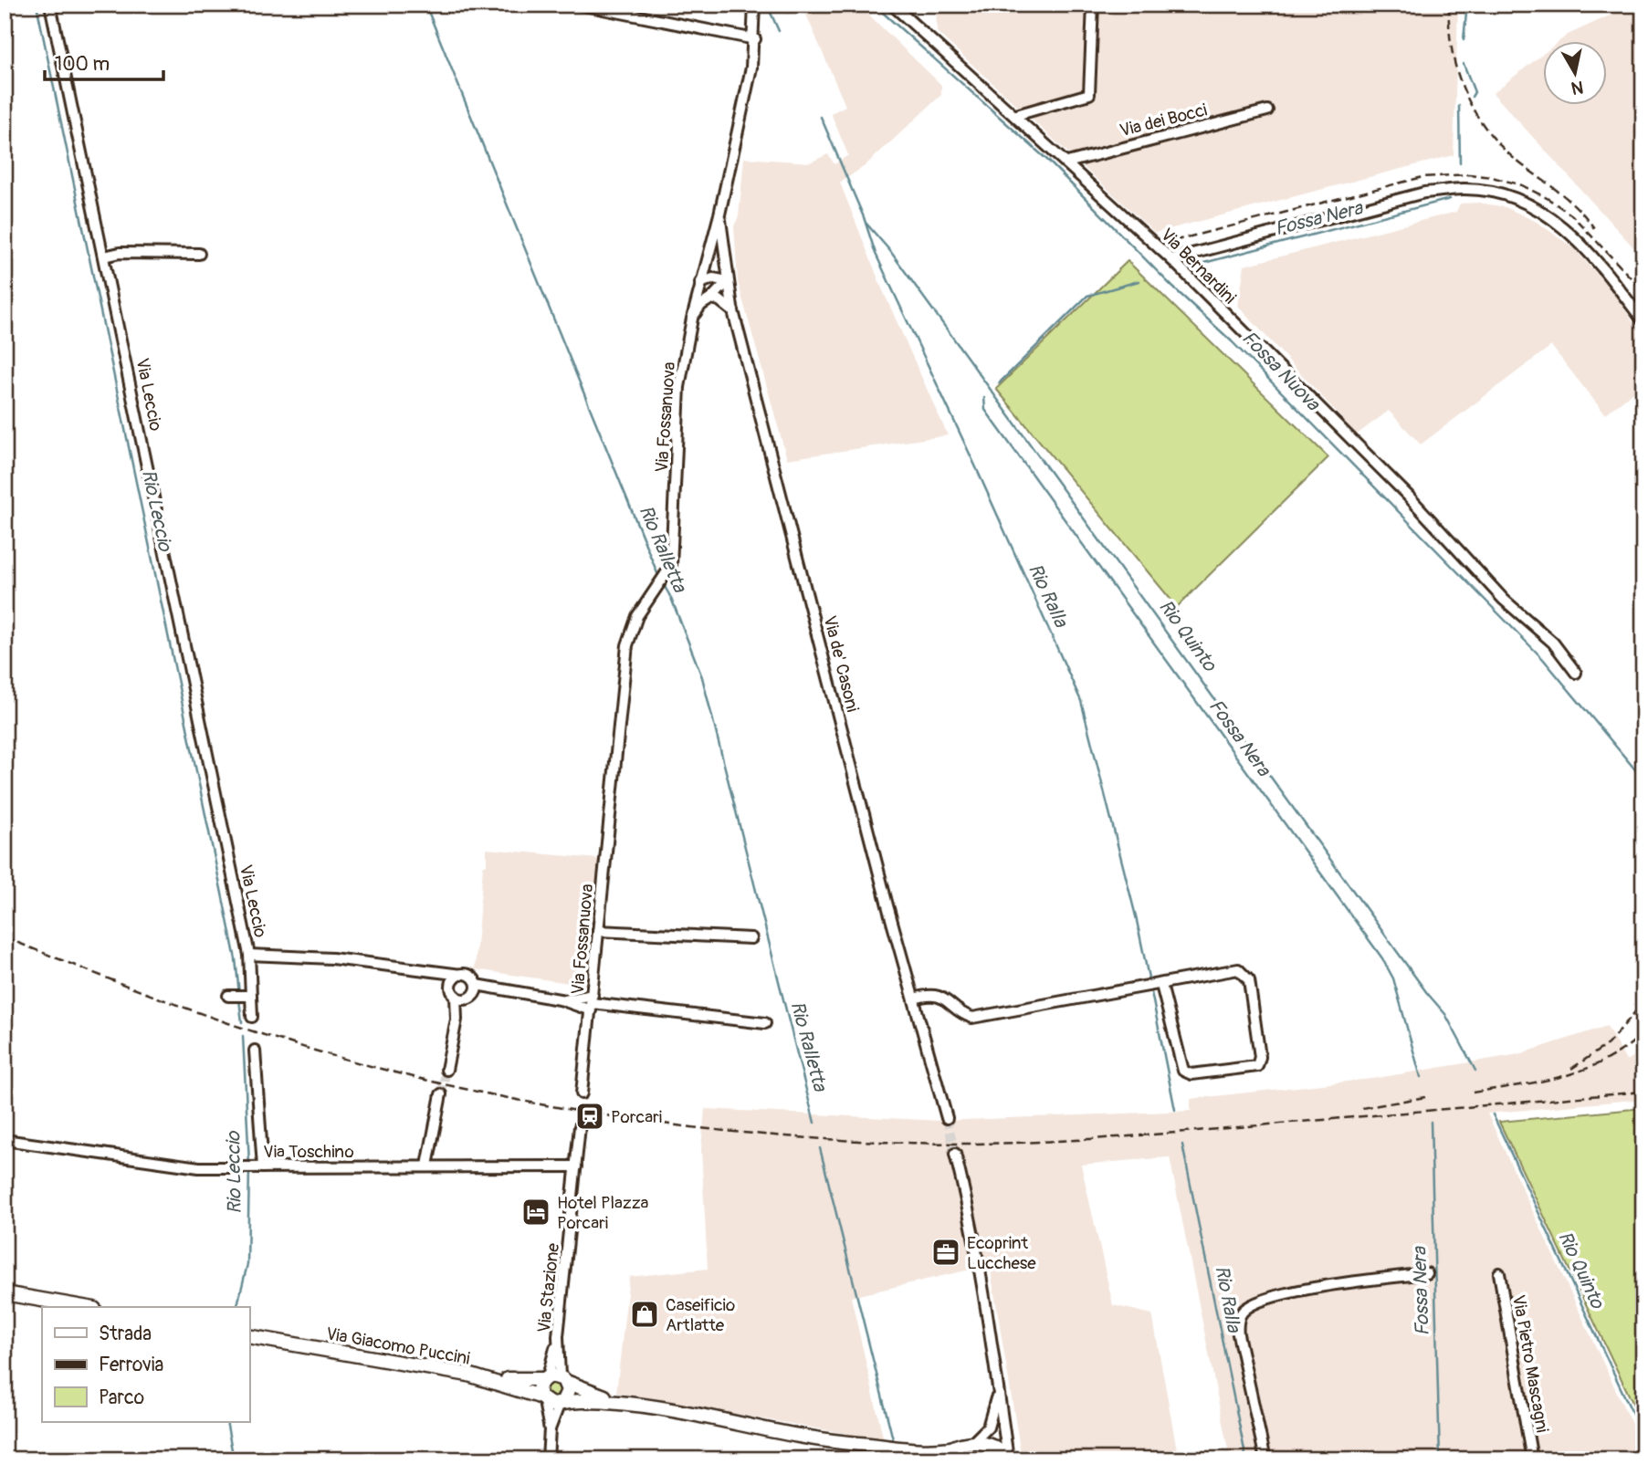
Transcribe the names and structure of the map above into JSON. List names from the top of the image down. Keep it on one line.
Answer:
{"streets":{"main road":["Via Giacomo Puccini"],"street":["Via dei Bocci","Via Bernardini","Via Leccio","Via Fossanuova","Via de' Casoni","Via Toschino","Via Stazione","Via Pietro Mascagni"]},"crossings":[["Via dei Bocci","Via Bernardini"],["Via Fossanuova","Via de' Casoni"],["Via Toschino","Via Stazione"],["Via Stazione","Via Giacomo Puccini"]],"water":["Fossa Nera","Fossa Nuova","Rio Leccio","Rio Ralletta","Rio Ralla","Rio Quinto"],"places":{"station":["Porcari"],"hotel":["Hotel Plazza Porcari"],"office":["Ecoprint Lucchese"],"shop":["Caseificio Artlatte"]},"legend":["Strada","Ferrovia","Parco"],"scale_bar":"100 m","north":"bottom"}
